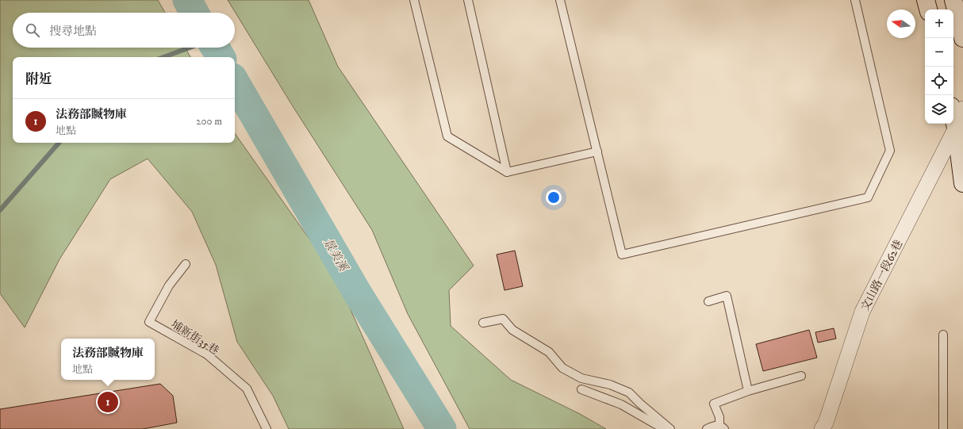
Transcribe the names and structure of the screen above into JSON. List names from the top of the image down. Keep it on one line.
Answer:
{"streets":{"street":["文山路一段62巷"],"lane":["埔新街35巷"]},"water":["景美溪"],"north":"left","page":{"map_buttons":["+","−"],"search":"搜尋地點","heading":"附近","list":[{"mark":"1","name":"法務部贓物庫","note":"地點","value":"200 m"}],"popup":["法務部贓物庫","地點"],"pins":"1"}}
